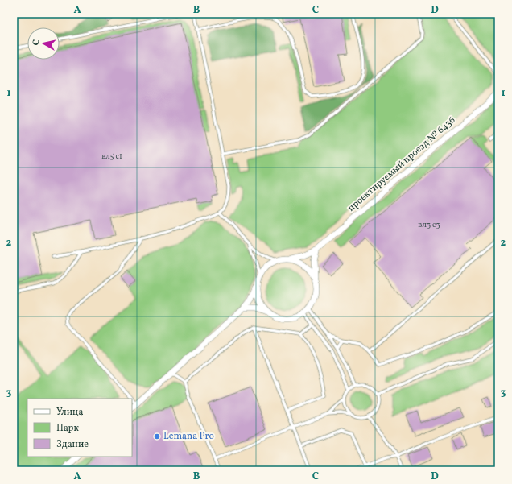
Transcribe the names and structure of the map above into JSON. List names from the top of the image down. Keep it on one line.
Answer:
{"streets":{"street":["проектируемый проезд № 6436"]},"places":["Lemana Pro"],"house_numbers":["вл5 с1","вл3 с3"],"legend":["Улица","Парк","Здание"],"north":"left","grid":{"columns":["A","B","C","D"],"rows":["1","2","3"]}}
